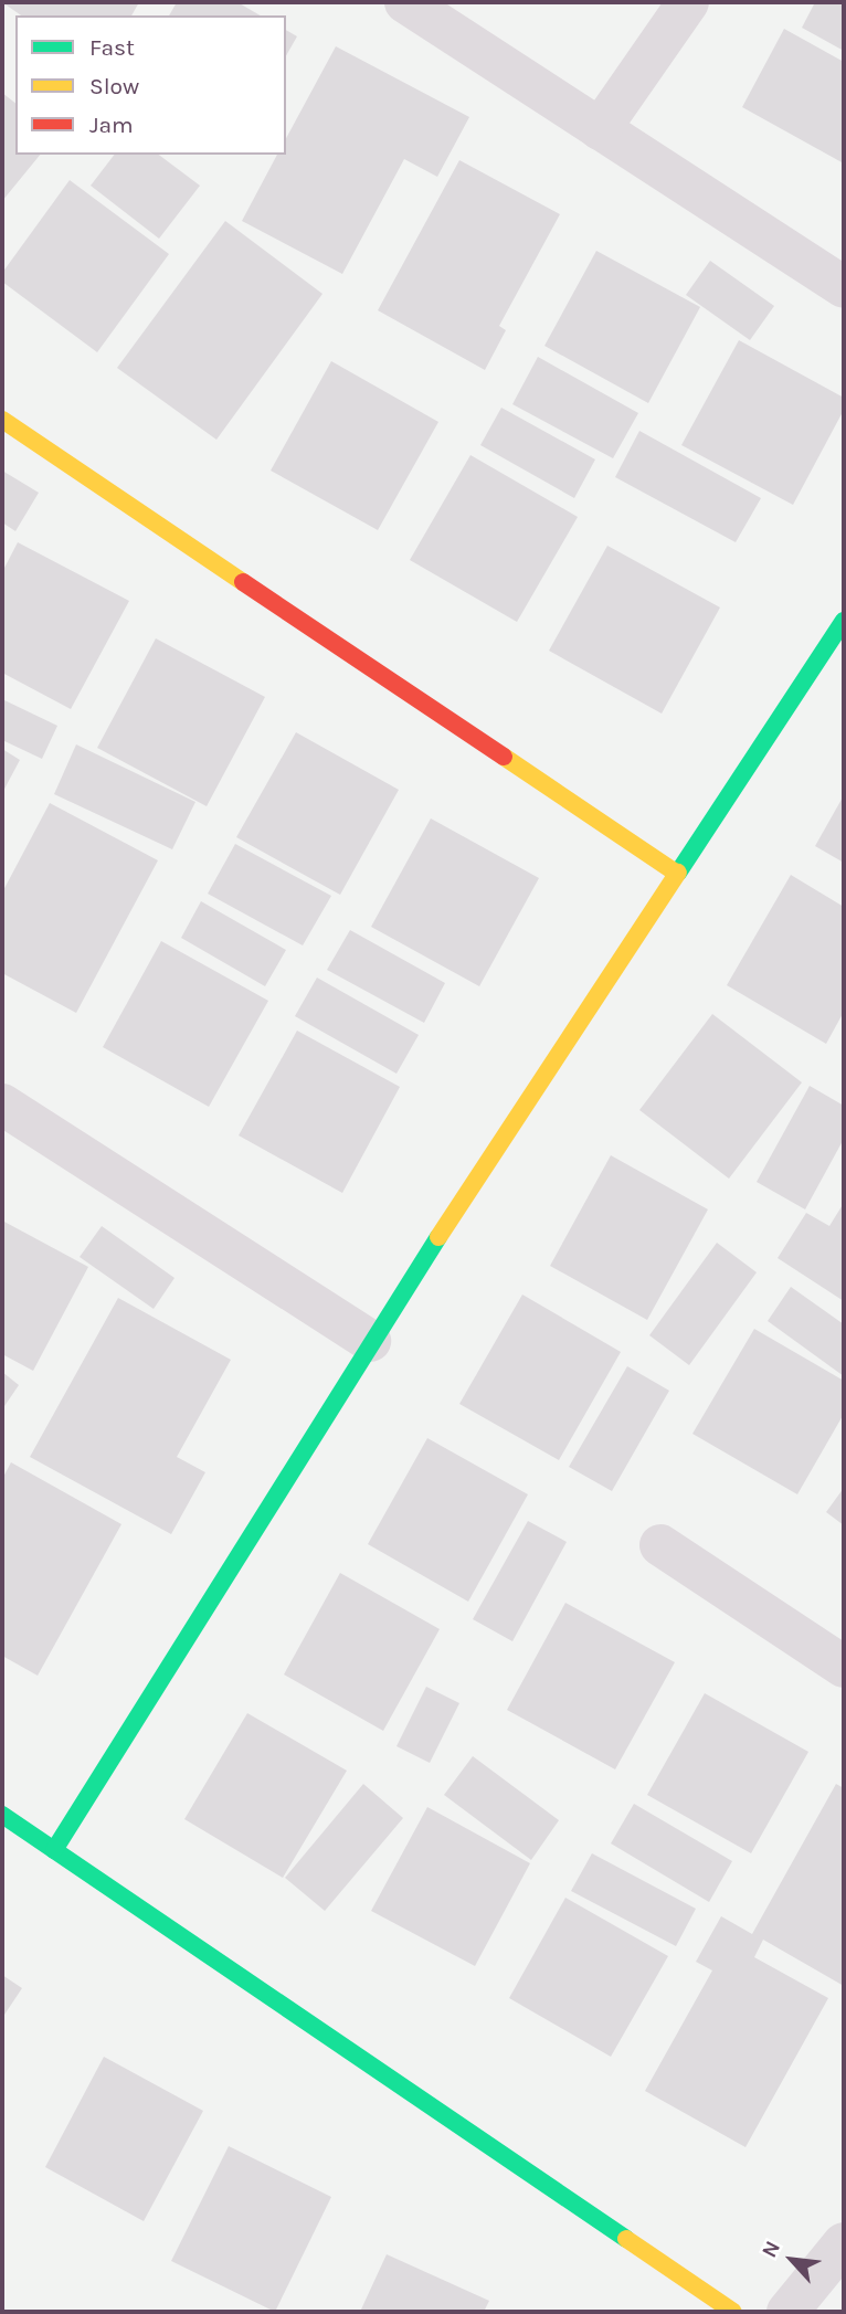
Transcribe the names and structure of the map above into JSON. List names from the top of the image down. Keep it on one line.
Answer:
{"legend":["Fast","Slow","Jam"],"north":"top left"}
